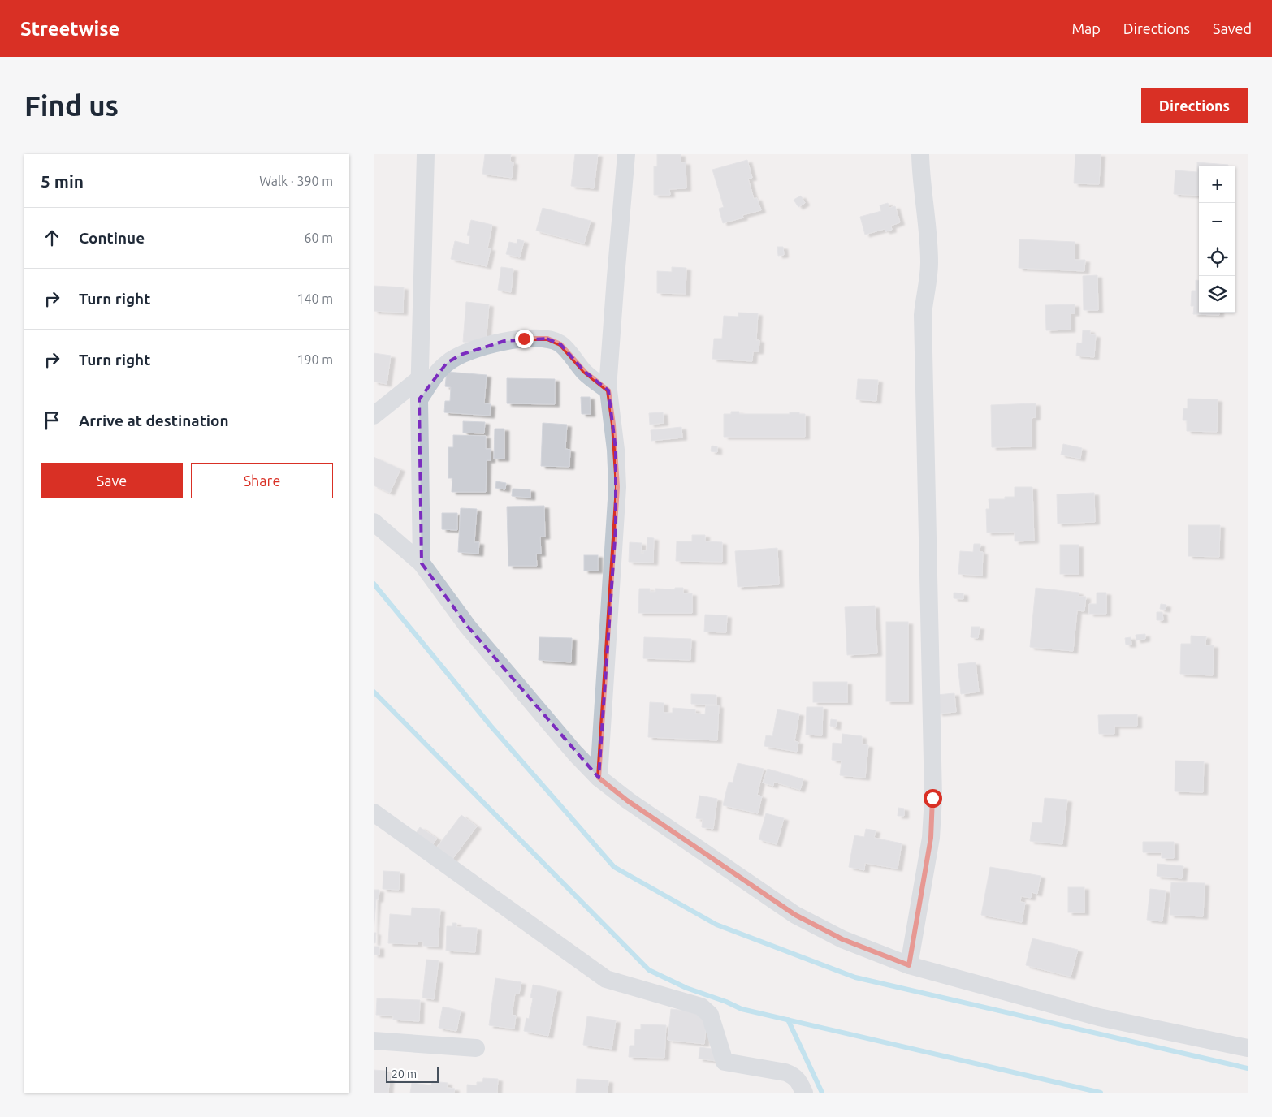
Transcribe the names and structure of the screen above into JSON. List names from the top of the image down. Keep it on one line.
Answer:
{"scale_bar":"20 m","page":{"header":"Streetwise","nav":["Map","Directions","Saved"],"buttons":["Directions",["Save","Share"]],"title":"Find us","heading":["5 min","Walk · 390 m"],"map_buttons":["+","−"],"list":[["Continue","60 m"],["Turn right","140 m"],["Turn right","190 m"],"Arrive at destination"],"scale":"20 m"}}
